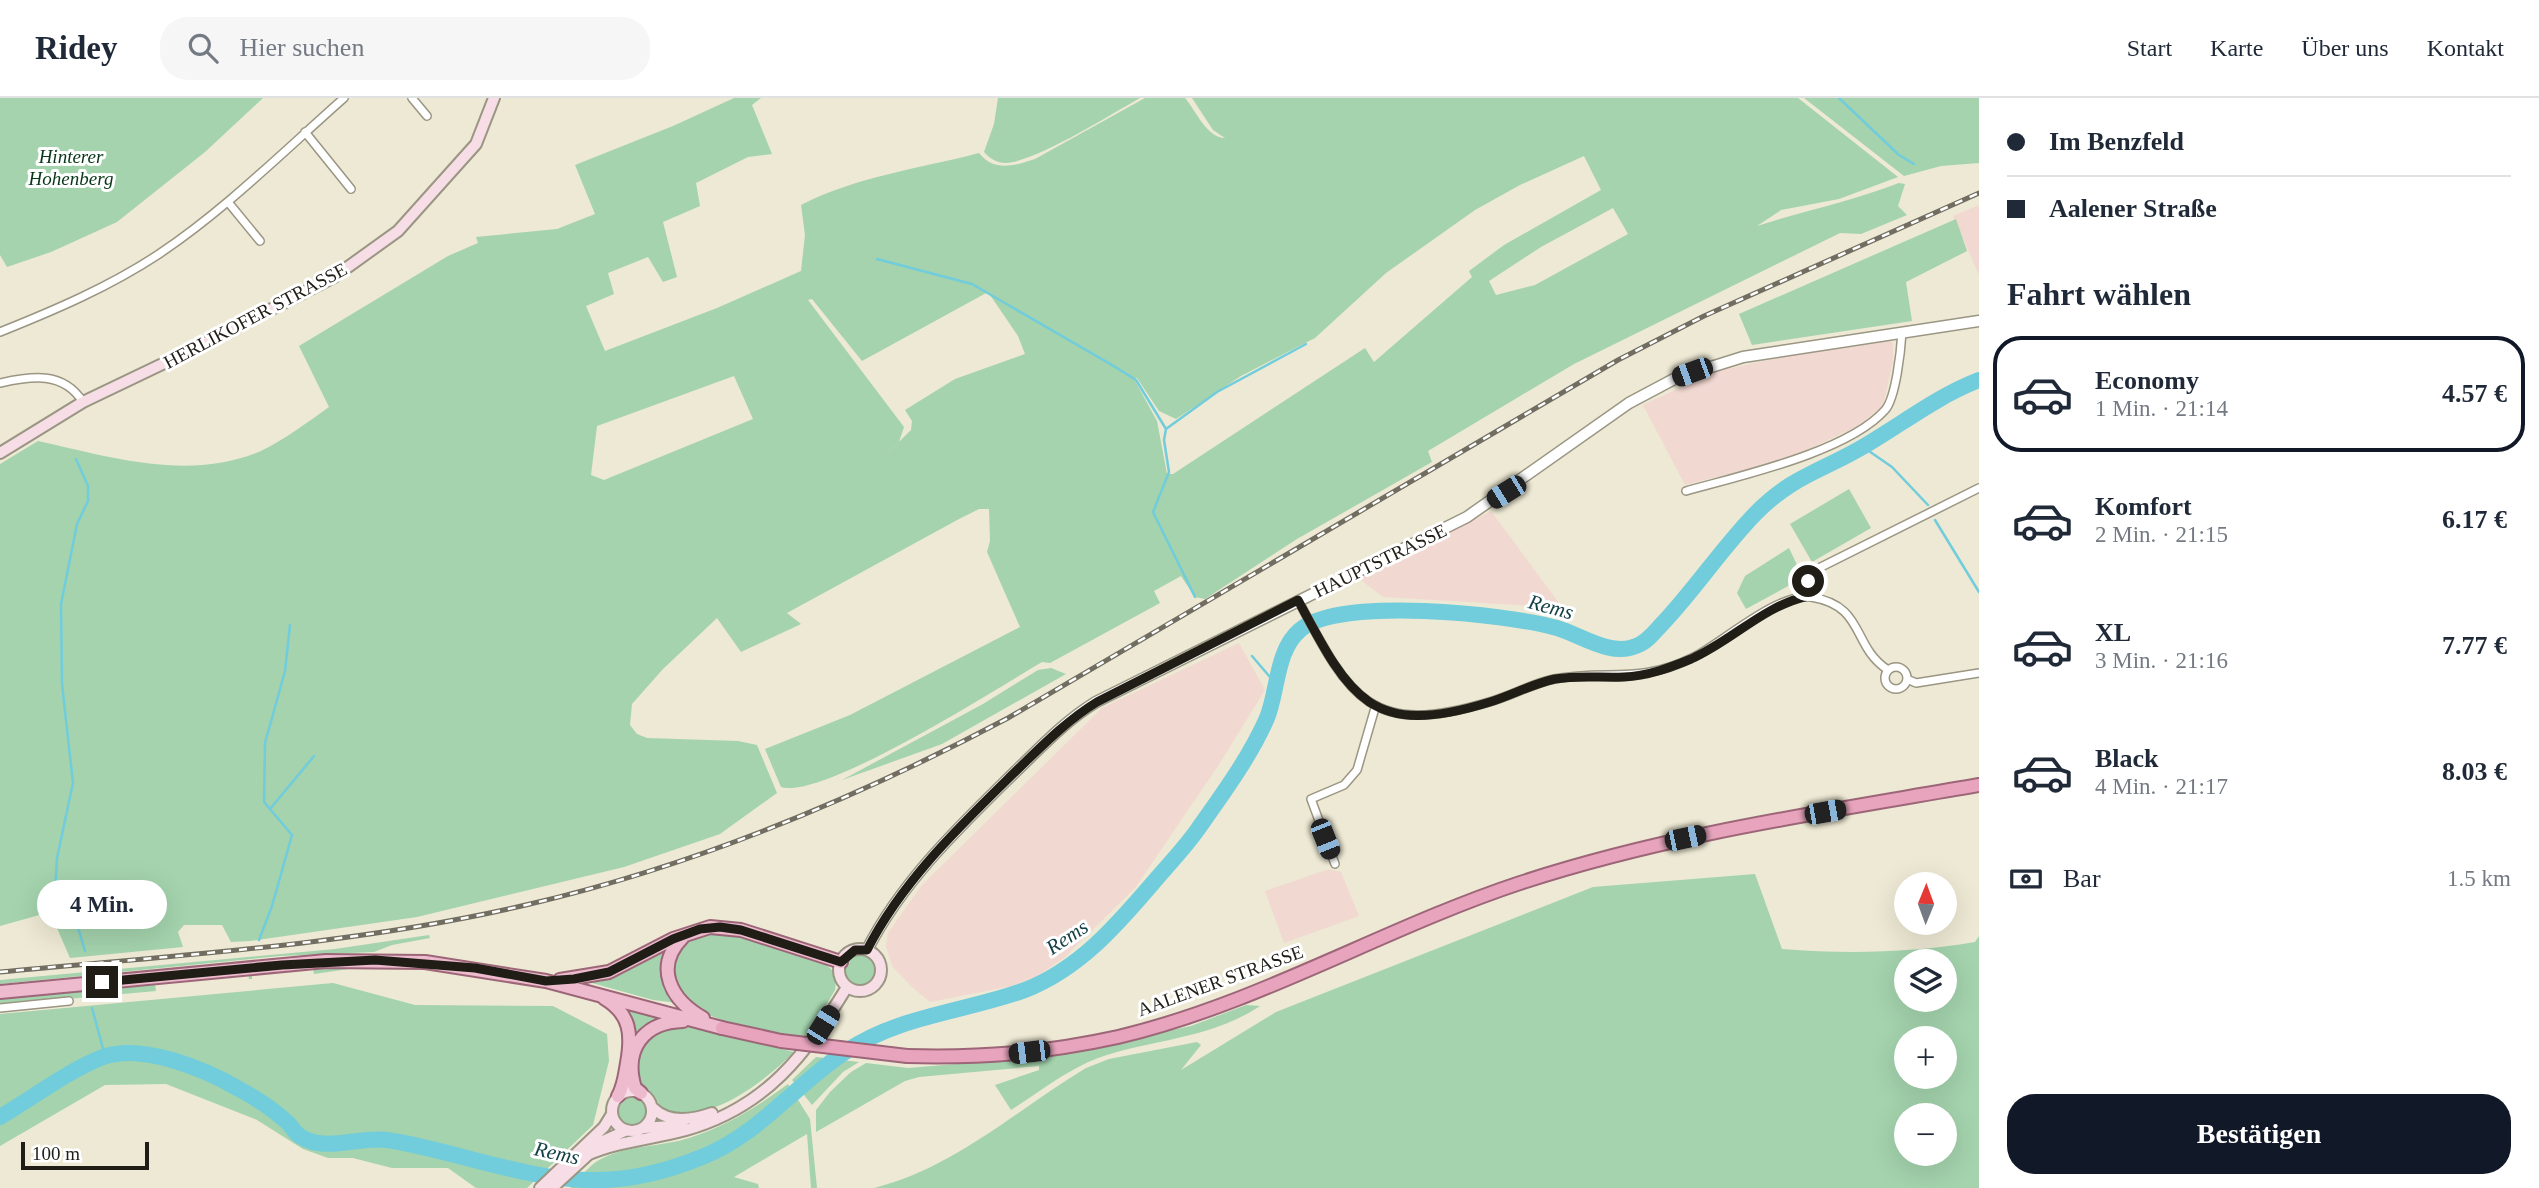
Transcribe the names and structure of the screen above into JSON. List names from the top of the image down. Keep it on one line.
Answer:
{"streets":{"highway":["AALENER STRASSE"],"main road":["HERLIKOFER STRASSE"],"street":["HAUPTSTRASSE"]},"water":["Rems"],"parks":["Hinterer Hohenberg"],"scale_bar":"100 m","north":"top","page":{"header":"Ridey","search":"Hier suchen","nav":["Start","Karte","Über uns","Kontakt"],"banner":["Im Benzfeld","Aalener Straße"],"heading":"Fahrt wählen","list":[{"name":"Economy","note":"1 Min. · 21:14","value":"4.57 €"},{"name":"Komfort","note":"2 Min. · 21:15","value":"6.17 €"},{"name":"XL","note":"3 Min. · 21:16","value":"7.77 €"},{"name":"Black","note":"4 Min. · 21:17","value":"8.03 €"}],"pay":["Bar","1.5 km"],"map_buttons":["+","−"],"bubble":"4 Min.","buttons":"Bestätigen","scale":"100 m"}}
